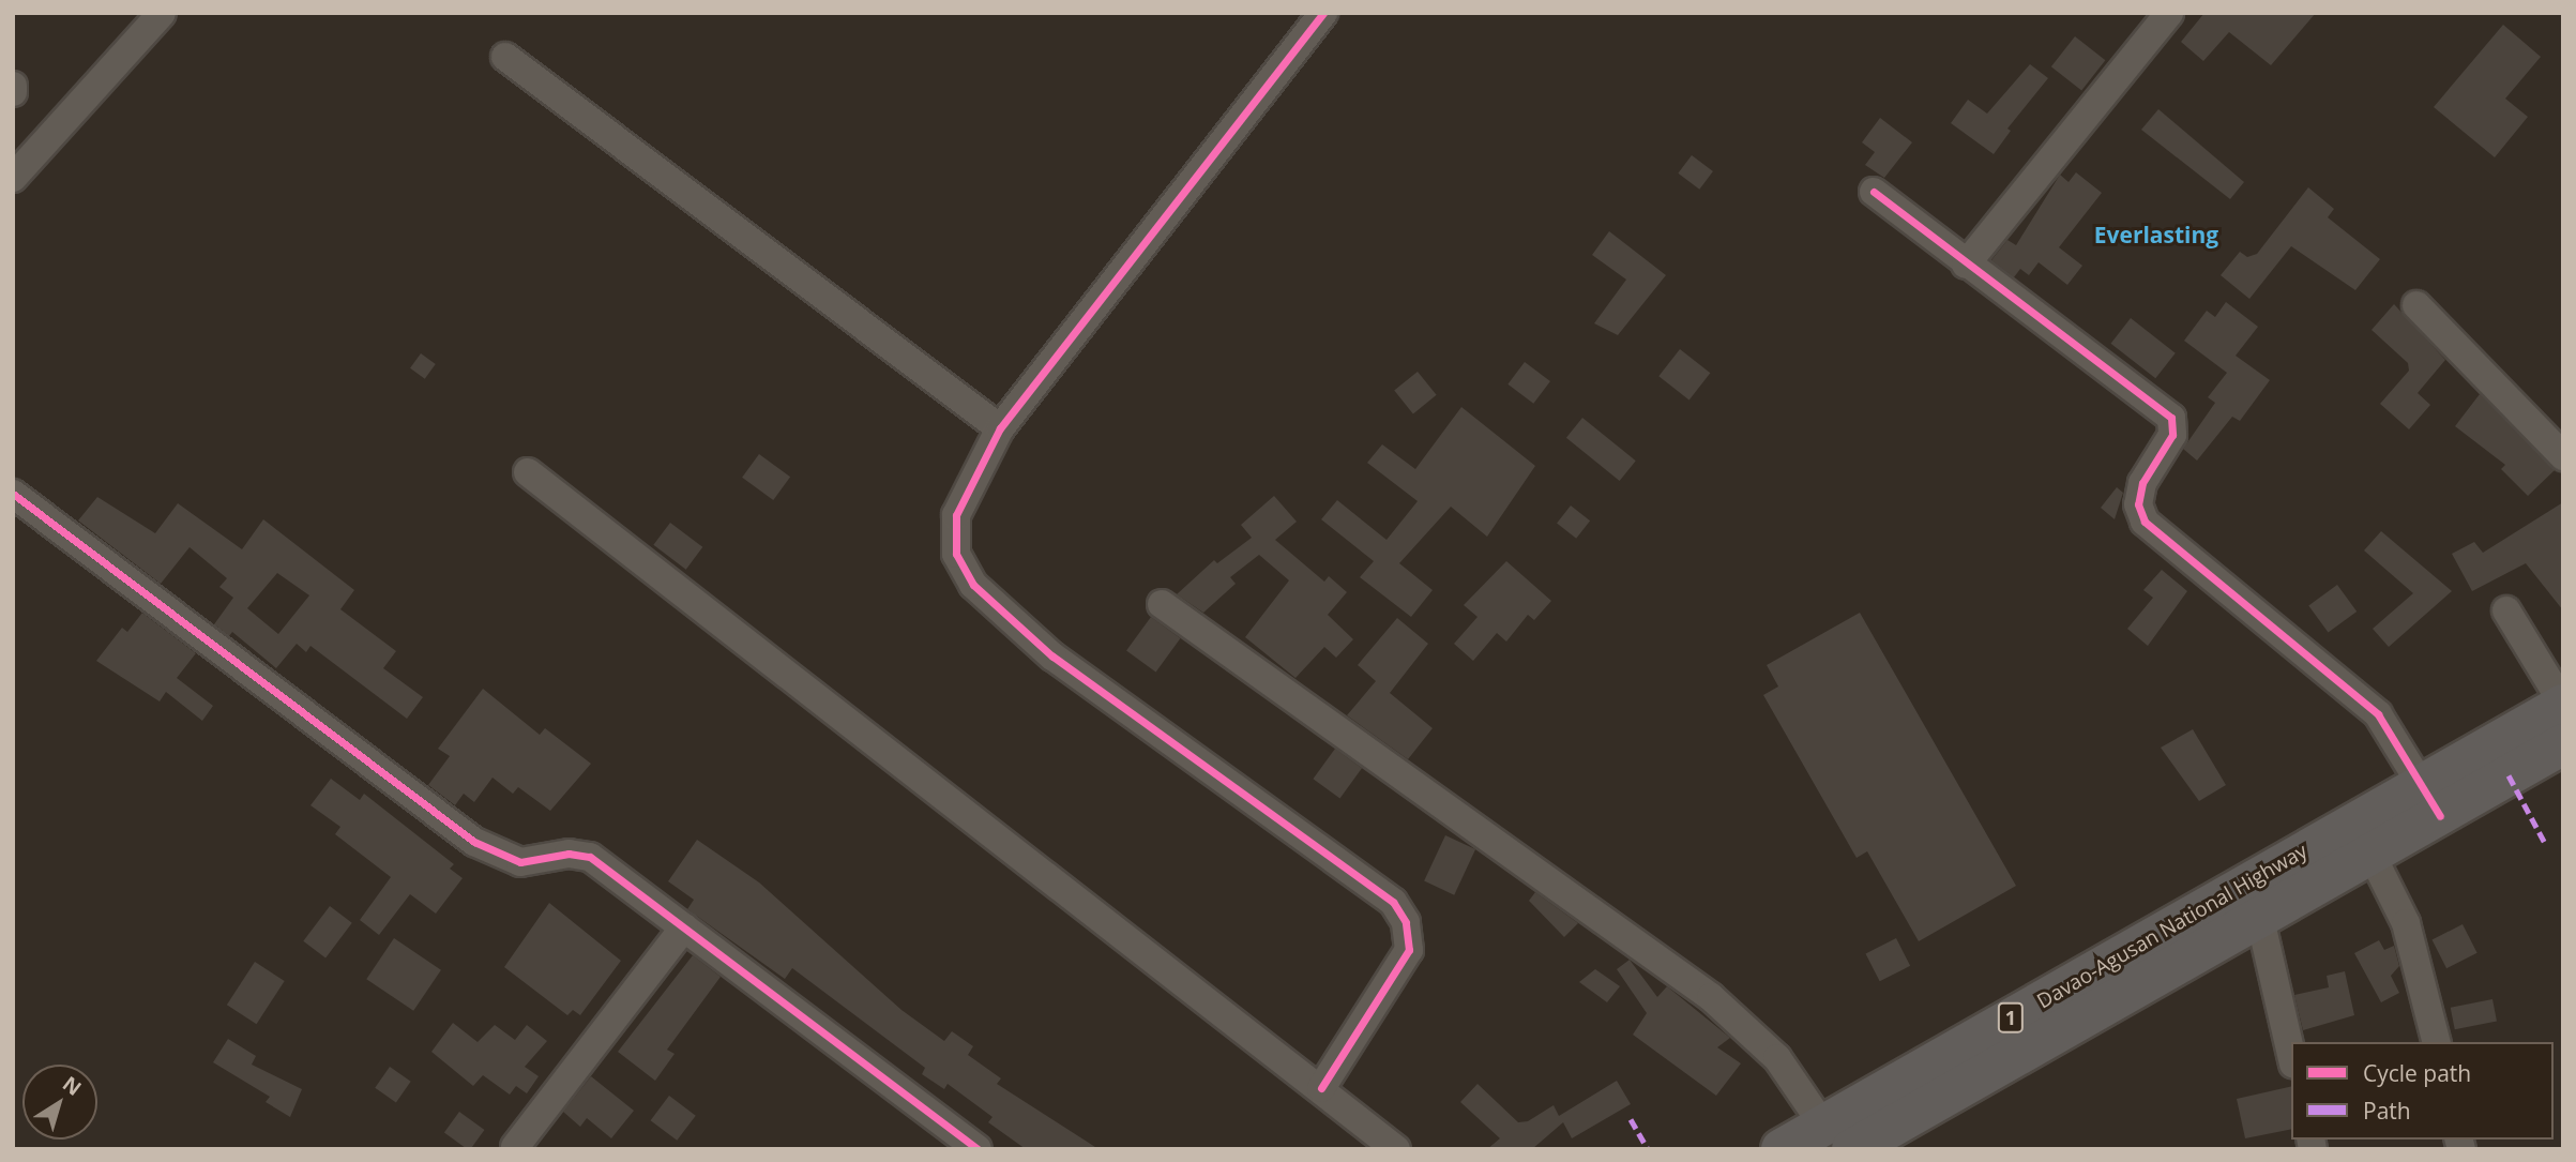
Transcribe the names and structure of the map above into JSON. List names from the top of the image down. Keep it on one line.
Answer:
{"streets":{"highway":["Davao-Agusan National Highway","1"]},"districts":["Everlasting"],"legend":["Cycle path","Path"],"north":"top right"}
